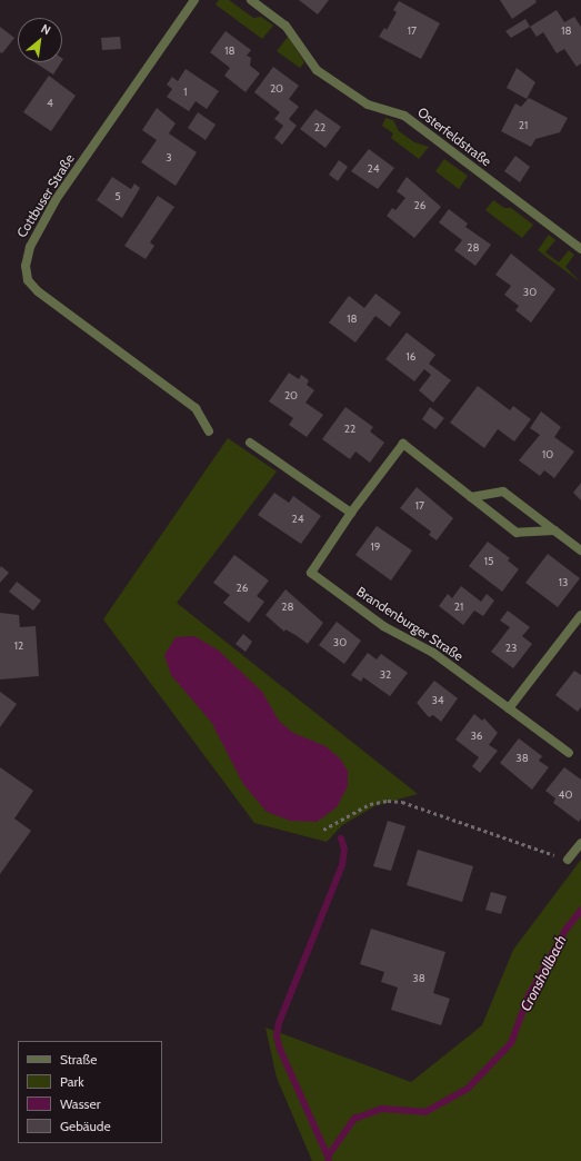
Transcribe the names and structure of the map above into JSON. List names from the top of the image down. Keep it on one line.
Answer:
{"streets":{"street":["Osterfeldstraße","Cottbuser Straße","Brandenburger Straße"]},"water":["Cronshollbach"],"house_numbers":["17","18","18","20","1","4","21","22","3","24","5","26","28","30","18","16","20","22","10","17","24","19","15","13","26","28","21","30","12","23","32","34","36","38","40","38"],"legend":["Straße","Park","Wasser","Gebäude"],"north":"top right"}
